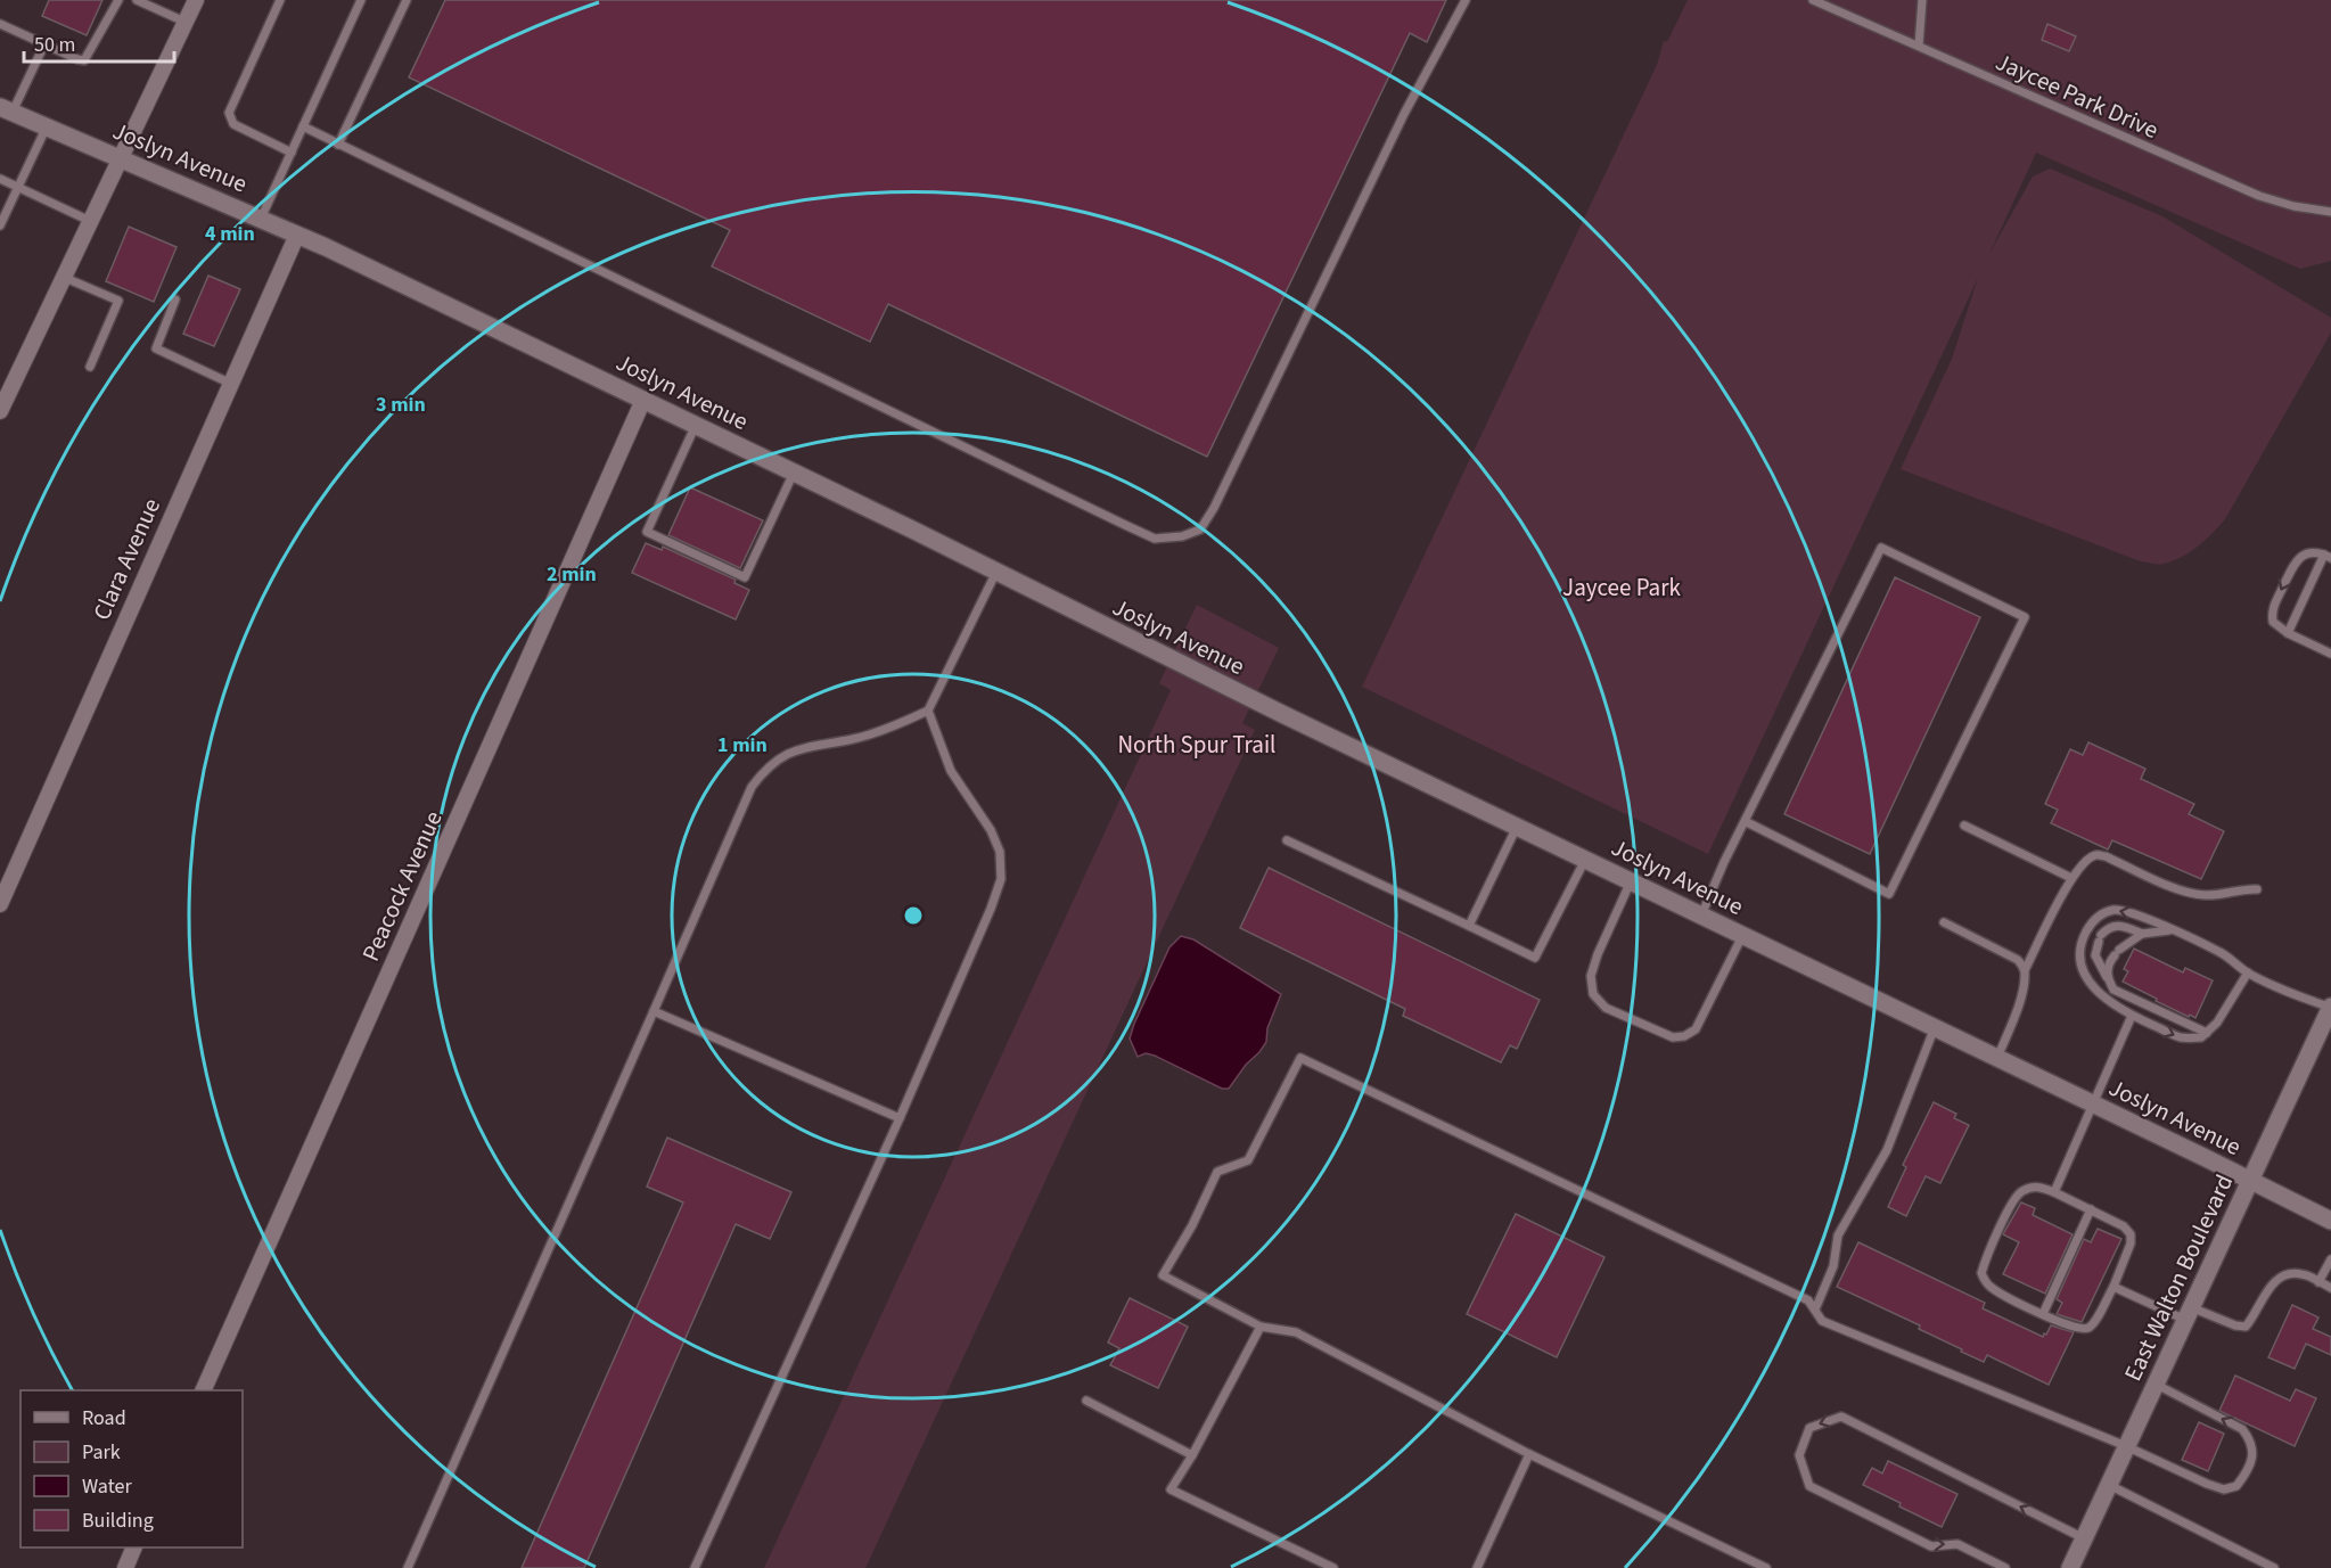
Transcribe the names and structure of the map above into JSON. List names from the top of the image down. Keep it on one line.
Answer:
{"streets":{"main road":["Joslyn Avenue","East Walton Boulevard"],"street":["Clara Avenue","Peacock Avenue"],"lane":["Jaycee Park Drive"]},"crossings":[["Joslyn Avenue","Clara Avenue"],["Joslyn Avenue","Peacock Avenue"],["Joslyn Avenue","East Walton Boulevard"]],"parks":["Jaycee Park","North Spur Trail"],"legend":["Road","Park","Water","Building"],"scale_bar":"50 m","rings":["4 min","3 min","2 min","1 min"]}
